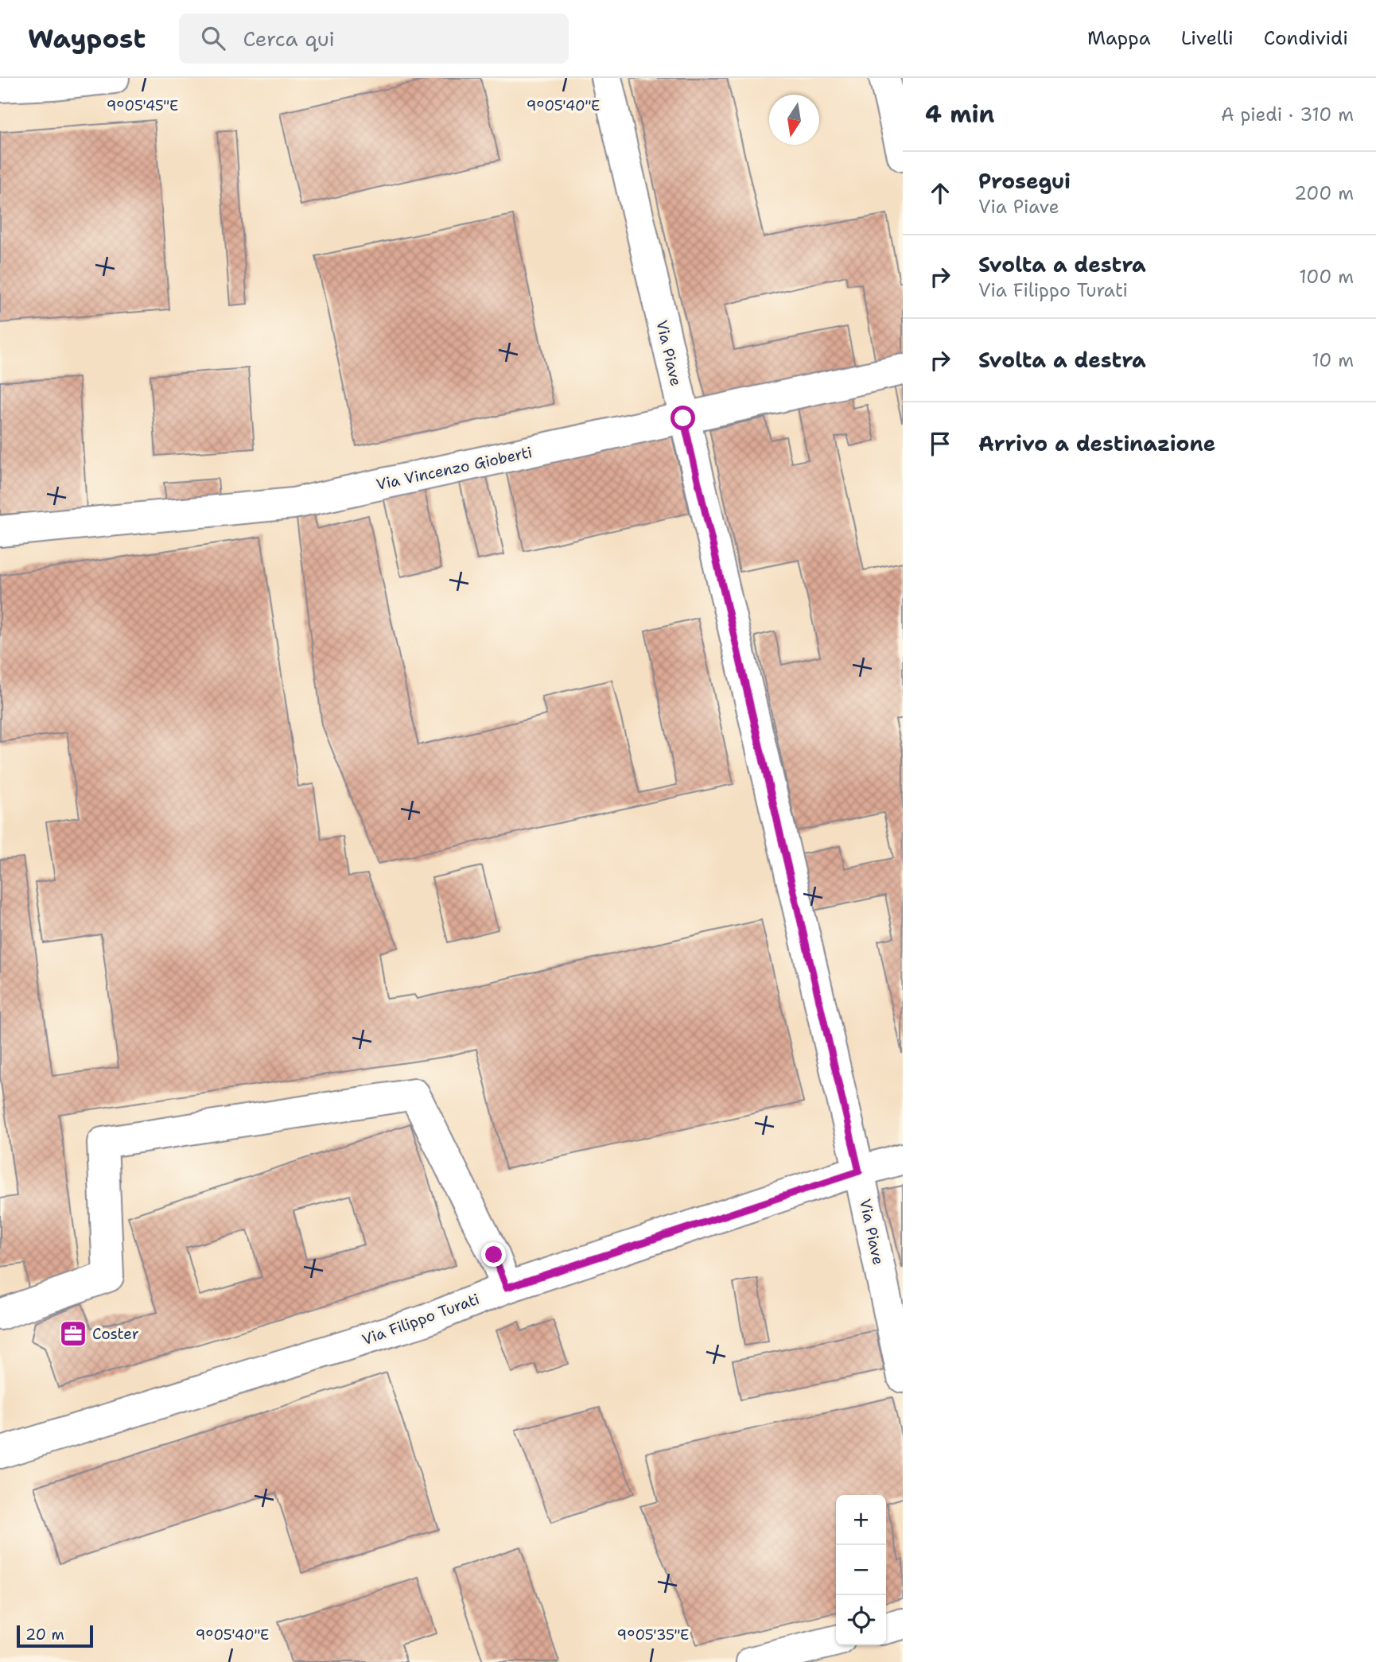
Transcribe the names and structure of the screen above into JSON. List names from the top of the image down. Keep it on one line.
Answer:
{"streets":{"street":["Via Piave","Via Vincenzo Gioberti","Via Filippo Turati"]},"crossings":[["Via Piave","Via Vincenzo Gioberti"],["Via Piave","Via Filippo Turati"]],"places":{"office":["Coster"]},"scale_bar":"20 m","north":"bottom","page":{"header":"Waypost","search":"Cerca qui","nav":["Mappa","Livelli","Condividi"],"heading":["4 min","A piedi · 310 m"],"list":[["Prosegui","Via Piave","200 m"],["Svolta a destra","Via Filippo Turati","100 m"],["Svolta a destra","10 m"],"Arrivo a destinazione"],"map_buttons":["+","−"],"scale":"20 m"},"coordinates":["9°05'45\"E","9°05'40\"E","9°05'35\"E"]}
